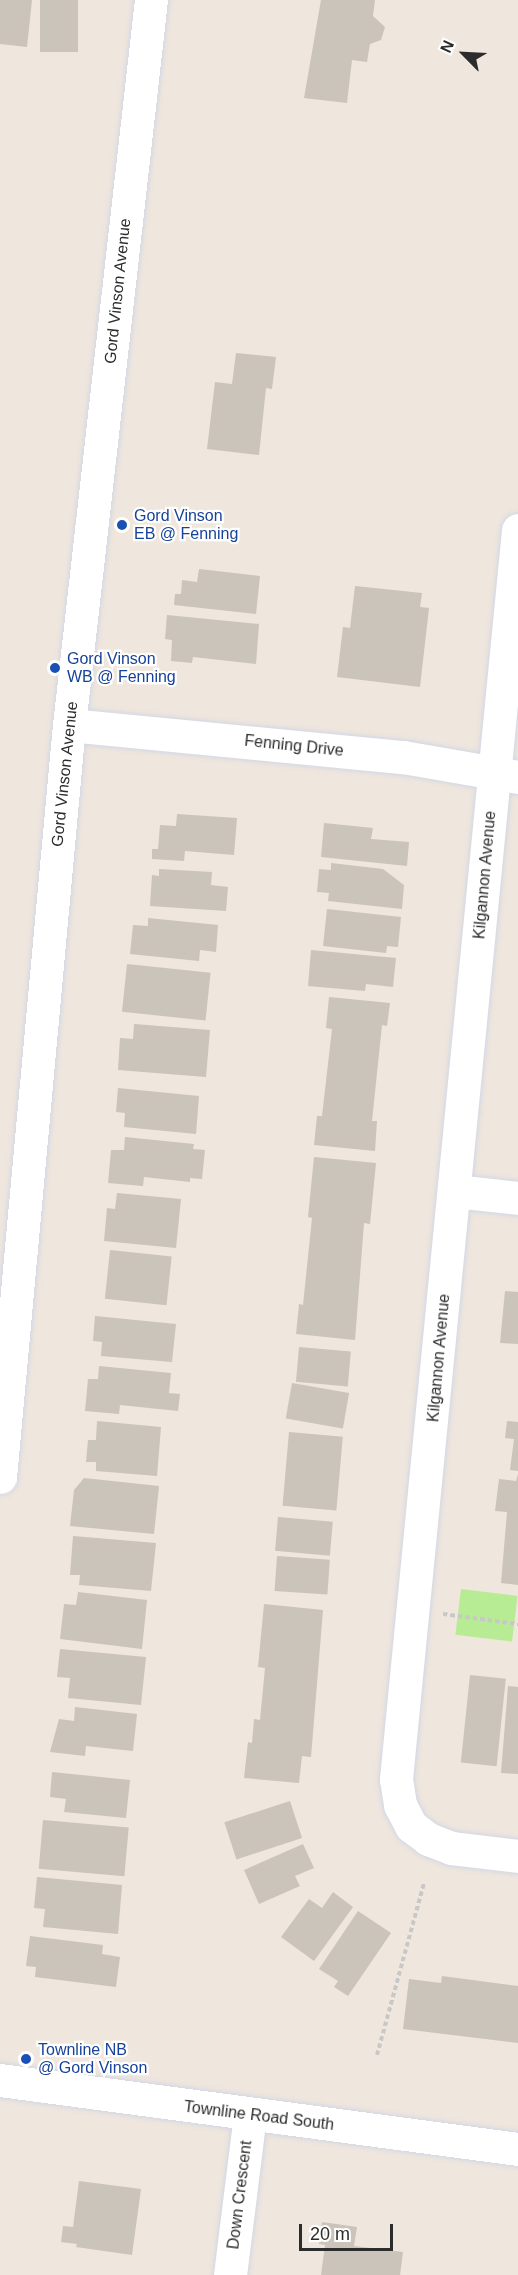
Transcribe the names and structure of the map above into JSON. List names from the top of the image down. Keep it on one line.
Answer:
{"streets":{"street":["Gord Vinson Avenue","Fenning Drive","Kilgannon Avenue","Townline Road South","Down Crescent"]},"crossings":[["Gord Vinson Avenue","Fenning Drive"],["Fenning Drive","Kilgannon Avenue"],["Townline Road South","Down Crescent"]],"places":["Gord Vinson EB @ Fenning","Gord Vinson WB @ Fenning","Townline NB @ Gord Vinson"],"scale_bar":"20 m","north":"top left"}
